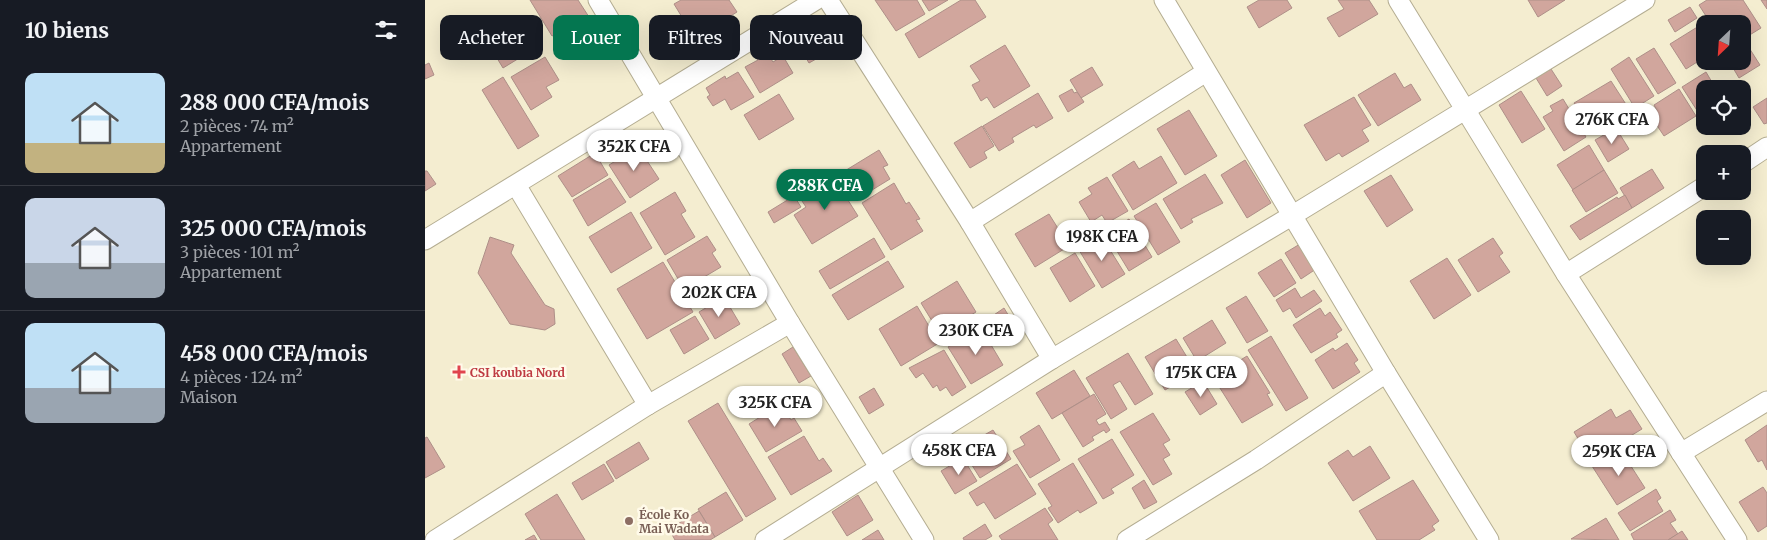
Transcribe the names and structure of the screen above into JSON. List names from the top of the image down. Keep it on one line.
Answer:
{"places":{"health":["CSI koubia Nord"],"other":["École Ko Mai Wadata"]},"north":"bottom left","page":{"heading":"10 biens","map_buttons":["+","−"],"chip":["Acheter","Louer","Filtres","Nouveau"],"list":[{"name":"288 000 CFA/mois","note":"2 pièces · 74 m² · Appartement"},{"name":"325 000 CFA/mois","note":"3 pièces · 101 m² · Appartement"},{"name":"458 000 CFA/mois","note":"4 pièces · 124 m² · Maison"}],"price":["276K CFA","352K CFA","288K CFA","198K CFA","202K CFA","230K CFA","175K CFA","325K CFA","458K CFA","259K CFA"]}}
